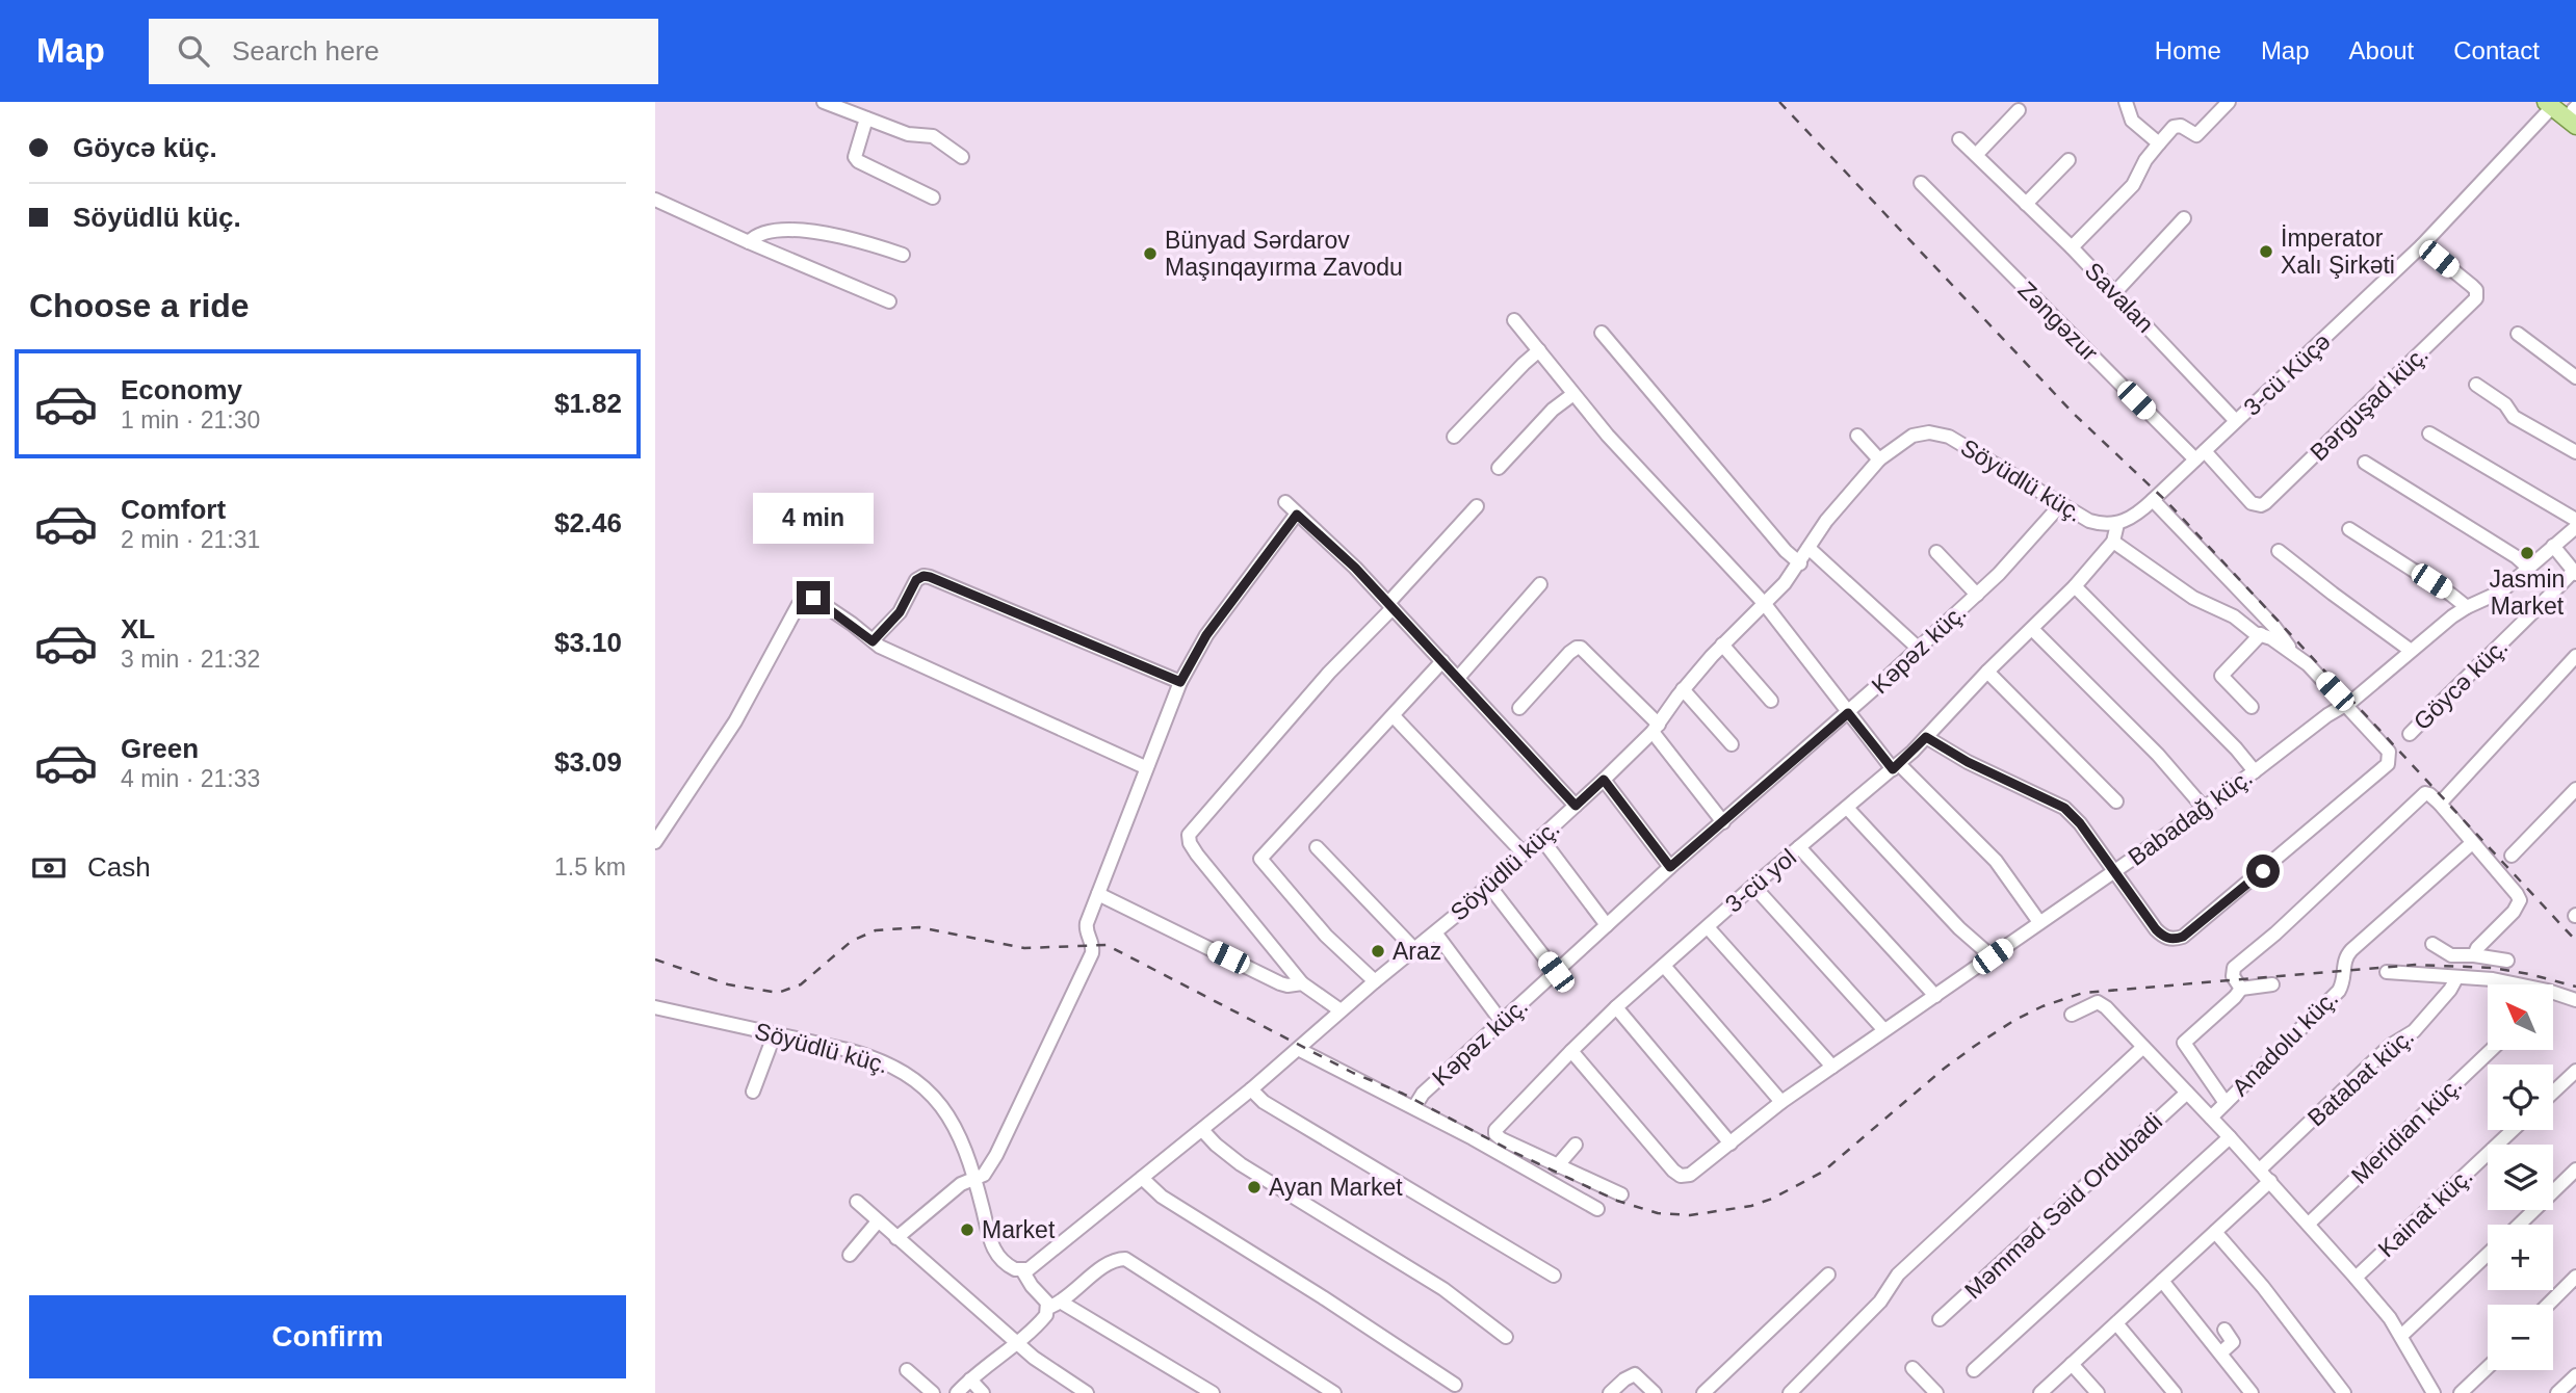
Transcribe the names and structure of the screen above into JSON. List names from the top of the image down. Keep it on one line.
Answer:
{"streets":{"street":["Savalan","Zəngəzur","3-cü Küçə","Bərguşad küç.","Söyüdlü küç.","Kəpəz küç.","Göycə küç.","Babadağ küç.","3-cü yol","Anadolu küç.","Batabat küç.","Meridian küç.","Məmməd Səid Ordubadi","Kainat küç."]},"crossings":[["Savalan","3-cü Küçə"],["Zəngəzur","3-cü Küçə"],["Zəngəzur","Bərguşad küç."],["3-cü Küçə","Bərguşad küç."],["3-cü Küçə","Söyüdlü küç."],["3-cü Küçə","3-cü yol"],["Söyüdlü küç.","Kəpəz küç."],["Söyüdlü küç.","3-cü yol"],["Babadağ küç.","3-cü yol"]],"places":["İmperator Xalı Şirkəti","Bünyad Sərdarov Maşınqayırma Zavodu","Jasmin Market","Araz","Ayan Market","Market"],"north":"top left","page":{"header":"Map","search":"Search here","nav":["Home","Map","About","Contact"],"banner":["Göycə küç.","Söyüdlü küç."],"heading":"Choose a ride","list":[{"name":"Economy","note":"1 min · 21:30","value":"$1.82"},{"name":"Comfort","note":"2 min · 21:31","value":"$2.46"},{"name":"XL","note":"3 min · 21:32","value":"$3.10"},{"name":"Green","note":"4 min · 21:33","value":"$3.09"}],"bubble":"4 min","pay":["Cash","1.5 km"],"map_buttons":["+","−"],"buttons":"Confirm"}}
